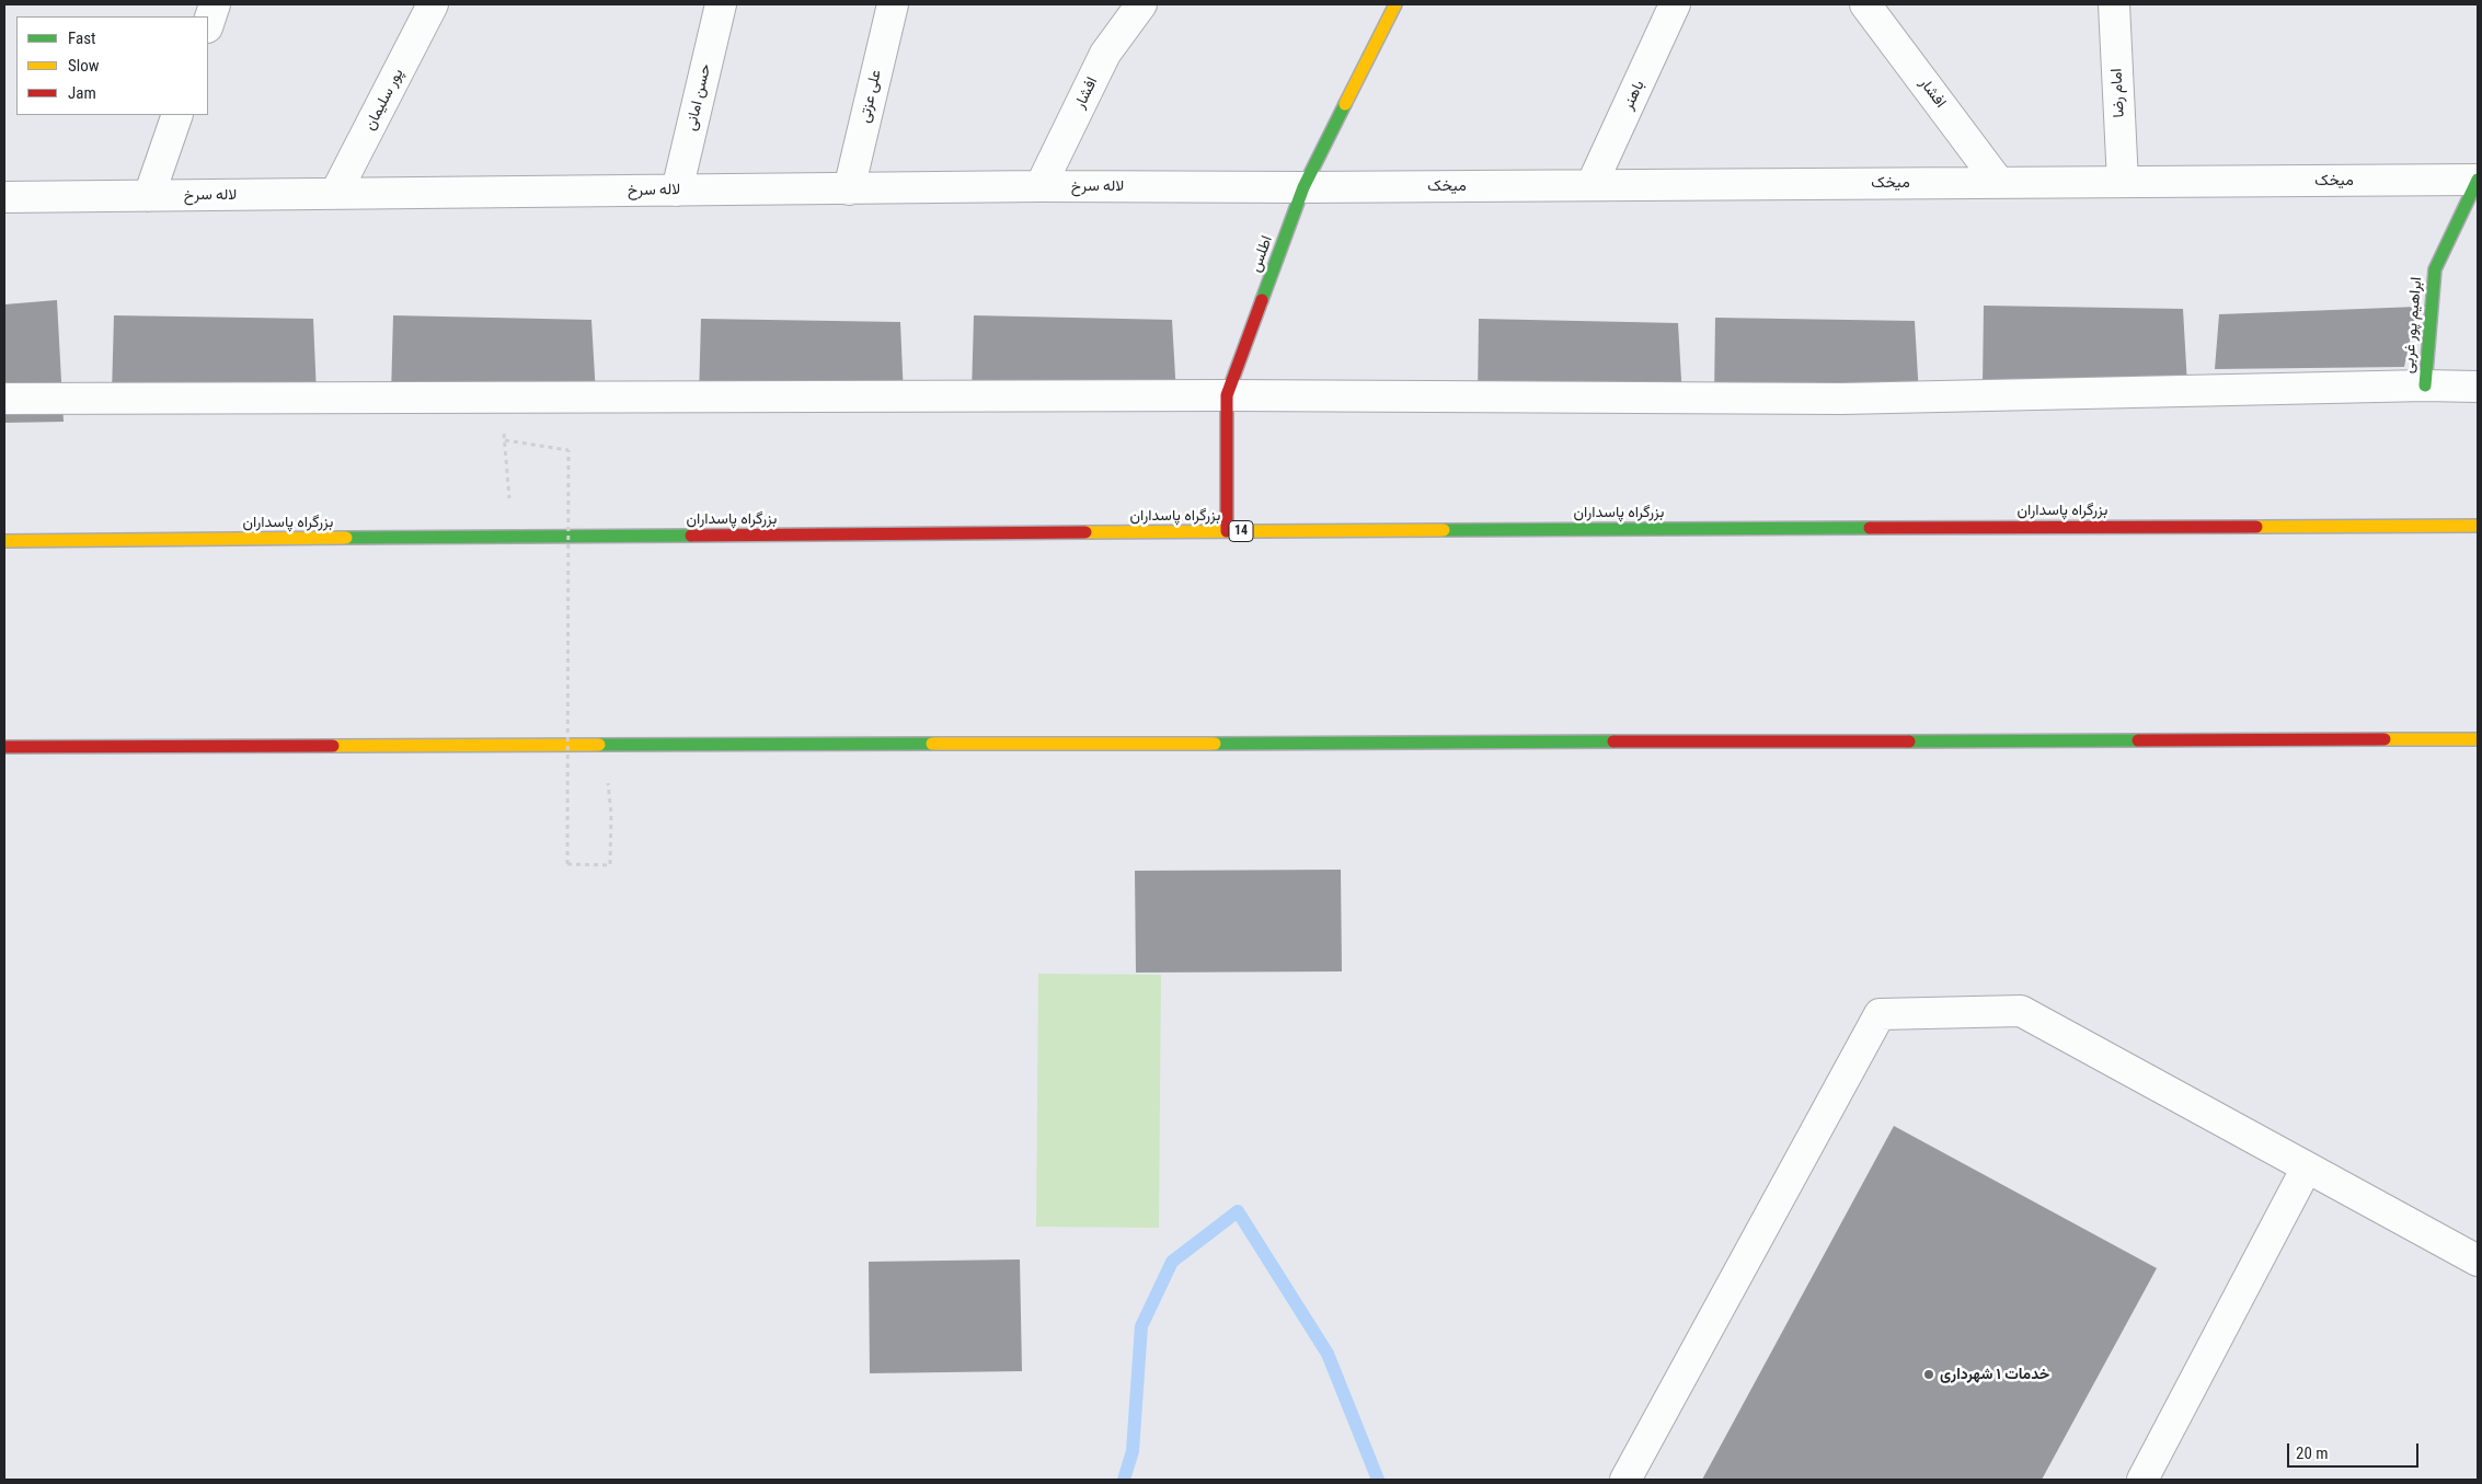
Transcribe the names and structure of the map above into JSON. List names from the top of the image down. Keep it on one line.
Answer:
{"streets":{"main road":["اطلس","ابراهیم پور غربی","بزرگراه پاسداران","14"],"street":["افشار","امام رضا","باهنر","علی عزتی","حسن امانی","پور سلیمان","میخک","لاله سرخ"]},"crossings":[["افشار","میخک"],["افشار","لاله سرخ"],["امام رضا","میخک"],["باهنر","میخک"],["علی عزتی","لاله سرخ"],["حسن امانی","لاله سرخ"],["پور سلیمان","لاله سرخ"],["میخک","لاله سرخ"],["میخک","اطلس"],["میخک","ابراهیم پور غربی"],["لاله سرخ","اطلس"],["اطلس","بزرگراه پاسداران"]],"places":["خدمات ۱ شهرداری"],"legend":["Fast","Slow","Jam"],"scale_bar":"20 m"}
